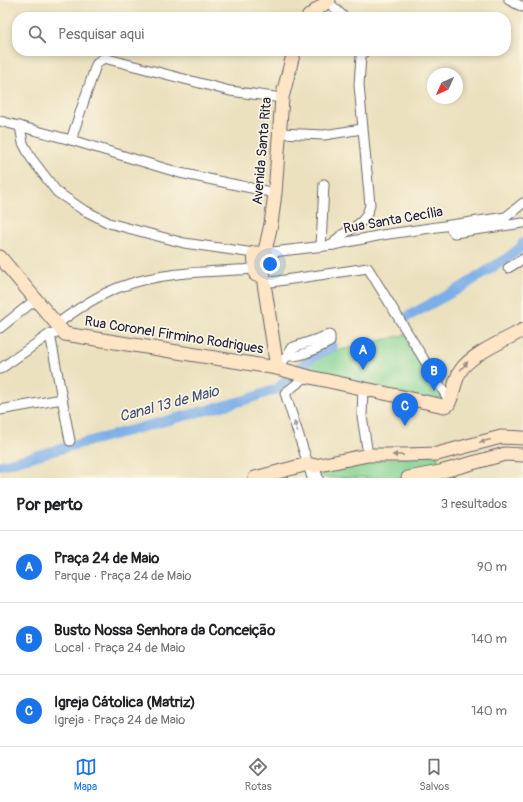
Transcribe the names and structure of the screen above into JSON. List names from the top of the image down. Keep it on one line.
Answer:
{"streets":{"street":["Avenida Santa Rita","Rua Santa Cecília","Rua Coronel Firmino Rodrigues"]},"crossings":[["Avenida Santa Rita","Rua Santa Cecília"]],"water":["Canal 13 de Maio"],"north":"bottom left","page":{"search":"Pesquisar aqui","pins":["A","B","C"],"heading":["Por perto","3 resultados"],"list":[{"mark":"A","name":"Praça 24 de Maio","note":"Parque · Praça 24 de Maio","value":"90 m"},{"mark":"B","name":"Busto Nossa Senhora da Conceição","note":"Local · Praça 24 de Maio","value":"140 m"},{"mark":"C","name":"Igreja Cátolica (Matriz)","note":"Igreja · Praça 24 de Maio","value":"140 m"}],"nav":["Mapa","Rotas","Salvos"]}}
